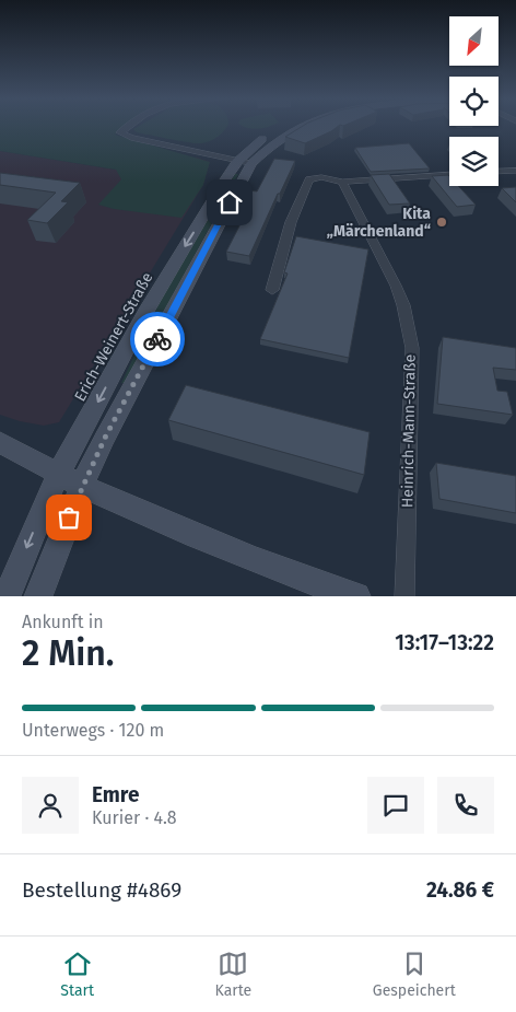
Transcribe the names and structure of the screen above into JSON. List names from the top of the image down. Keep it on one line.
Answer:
{"streets":{"street":["Erich-Weinert-Straße","Heinrich-Mann-Straße"]},"places":["Kita „Märchenland“"],"north":"bottom left","page":{"heading":["2 Min.","Ankunft in","13:17–13:22"],"panel":["Emre","Kurier · 4.8","Bestellung #4869","24.86 €"],"bar":"Unterwegs · 120 m","tabs":["Start","Karte","Gespeichert"]}}
